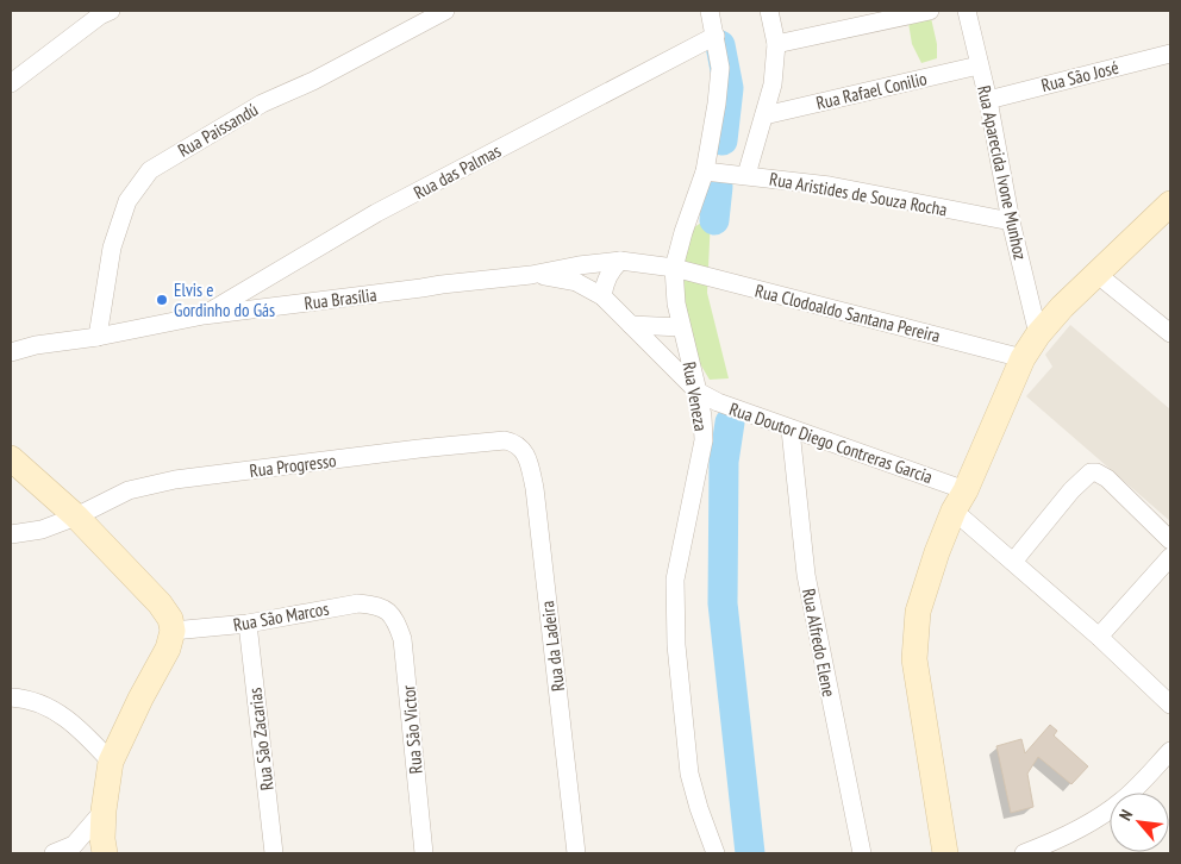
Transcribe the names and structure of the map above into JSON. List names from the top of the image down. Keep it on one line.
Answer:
{"streets":{"street":["Rua São José","Rua Rafael Conilio","Rua Paissandú","Rua das Palmas","Rua Aparecida Ivone Munhoz","Rua Aristides de Souza Rocha","Rua Brasília","Rua Clodoaldo Santana Pereira","Rua Veneza","Rua Doutor Diego Contreras Garcia","Rua Progresso","Rua São Marcos","Rua Alfredo Elene","Rua da Ladeira","Rua São Victor","Rua São Zacarias"]},"crossings":[["Rua São José","Rua Aparecida Ivone Munhoz"],["Rua Rafael Conilio","Rua Aparecida Ivone Munhoz"],["Rua Paissandú","Rua Brasília"],["Rua das Palmas","Rua Brasília"],["Rua das Palmas","Rua Veneza"],["Rua Aparecida Ivone Munhoz","Rua Aristides de Souza Rocha"],["Rua Aristides de Souza Rocha","Rua Veneza"],["Rua Brasília","Rua Clodoaldo Santana Pereira"],["Rua Brasília","Rua Veneza"],["Rua Brasília","Rua Doutor Diego Contreras Garcia"],["Rua Clodoaldo Santana Pereira","Rua Veneza"],["Rua Veneza","Rua Doutor Diego Contreras Garcia"],["Rua Doutor Diego Contreras Garcia","Rua Alfredo Elene"],["Rua Progresso","Rua da Ladeira"],["Rua São Marcos","Rua São Victor"],["Rua São Marcos","Rua São Zacarias"]],"places":["Elvis e Gordinho do Gás"],"north":"top left"}
